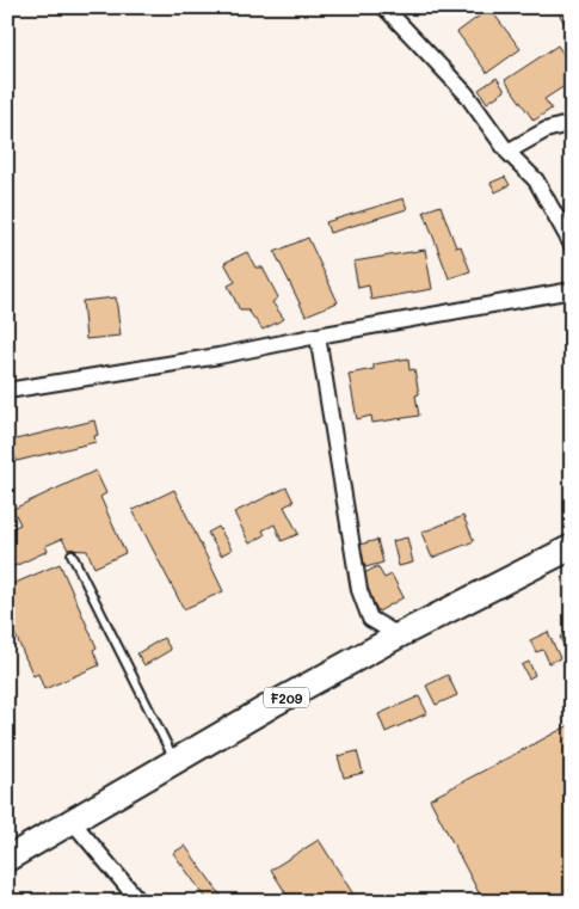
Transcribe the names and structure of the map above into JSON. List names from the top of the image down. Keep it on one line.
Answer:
{"streets":{"main road":["F209"]}}
